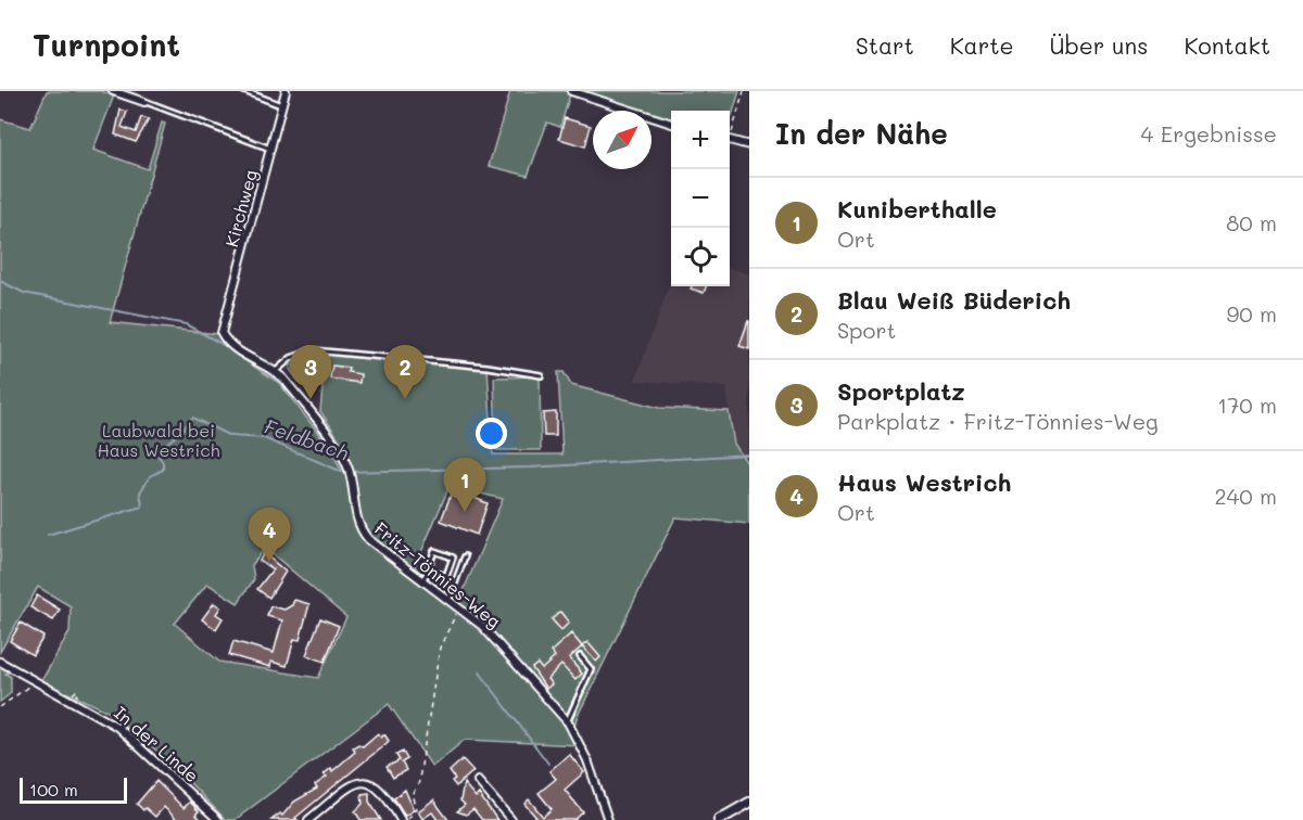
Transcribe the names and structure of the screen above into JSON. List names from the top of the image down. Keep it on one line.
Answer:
{"streets":{"street":["Kirchweg","Fritz-Tönnies-Weg","In der Linde"]},"crossings":[["Kirchweg","Fritz-Tönnies-Weg"]],"water":["Feldbach"],"parks":["Laubwald bei Haus Westrich"],"scale_bar":"100 m","north":"top right","page":{"header":"Turnpoint","nav":["Start","Karte","Über uns","Kontakt"],"heading":["In der Nähe","4 Ergebnisse"],"map_buttons":["+","−"],"list":[{"mark":"1","name":"Kuniberthalle","note":"Ort","value":"80 m"},{"mark":"2","name":"Blau Weiß Büderich","note":"Sport","value":"90 m"},{"mark":"3","name":"Sportplatz","note":"Parkplatz · Fritz-Tönnies-Weg","value":"170 m"},{"mark":"4","name":"Haus Westrich","note":"Ort","value":"240 m"}],"pins":["2","3","1","4"],"scale":"100 m"}}
